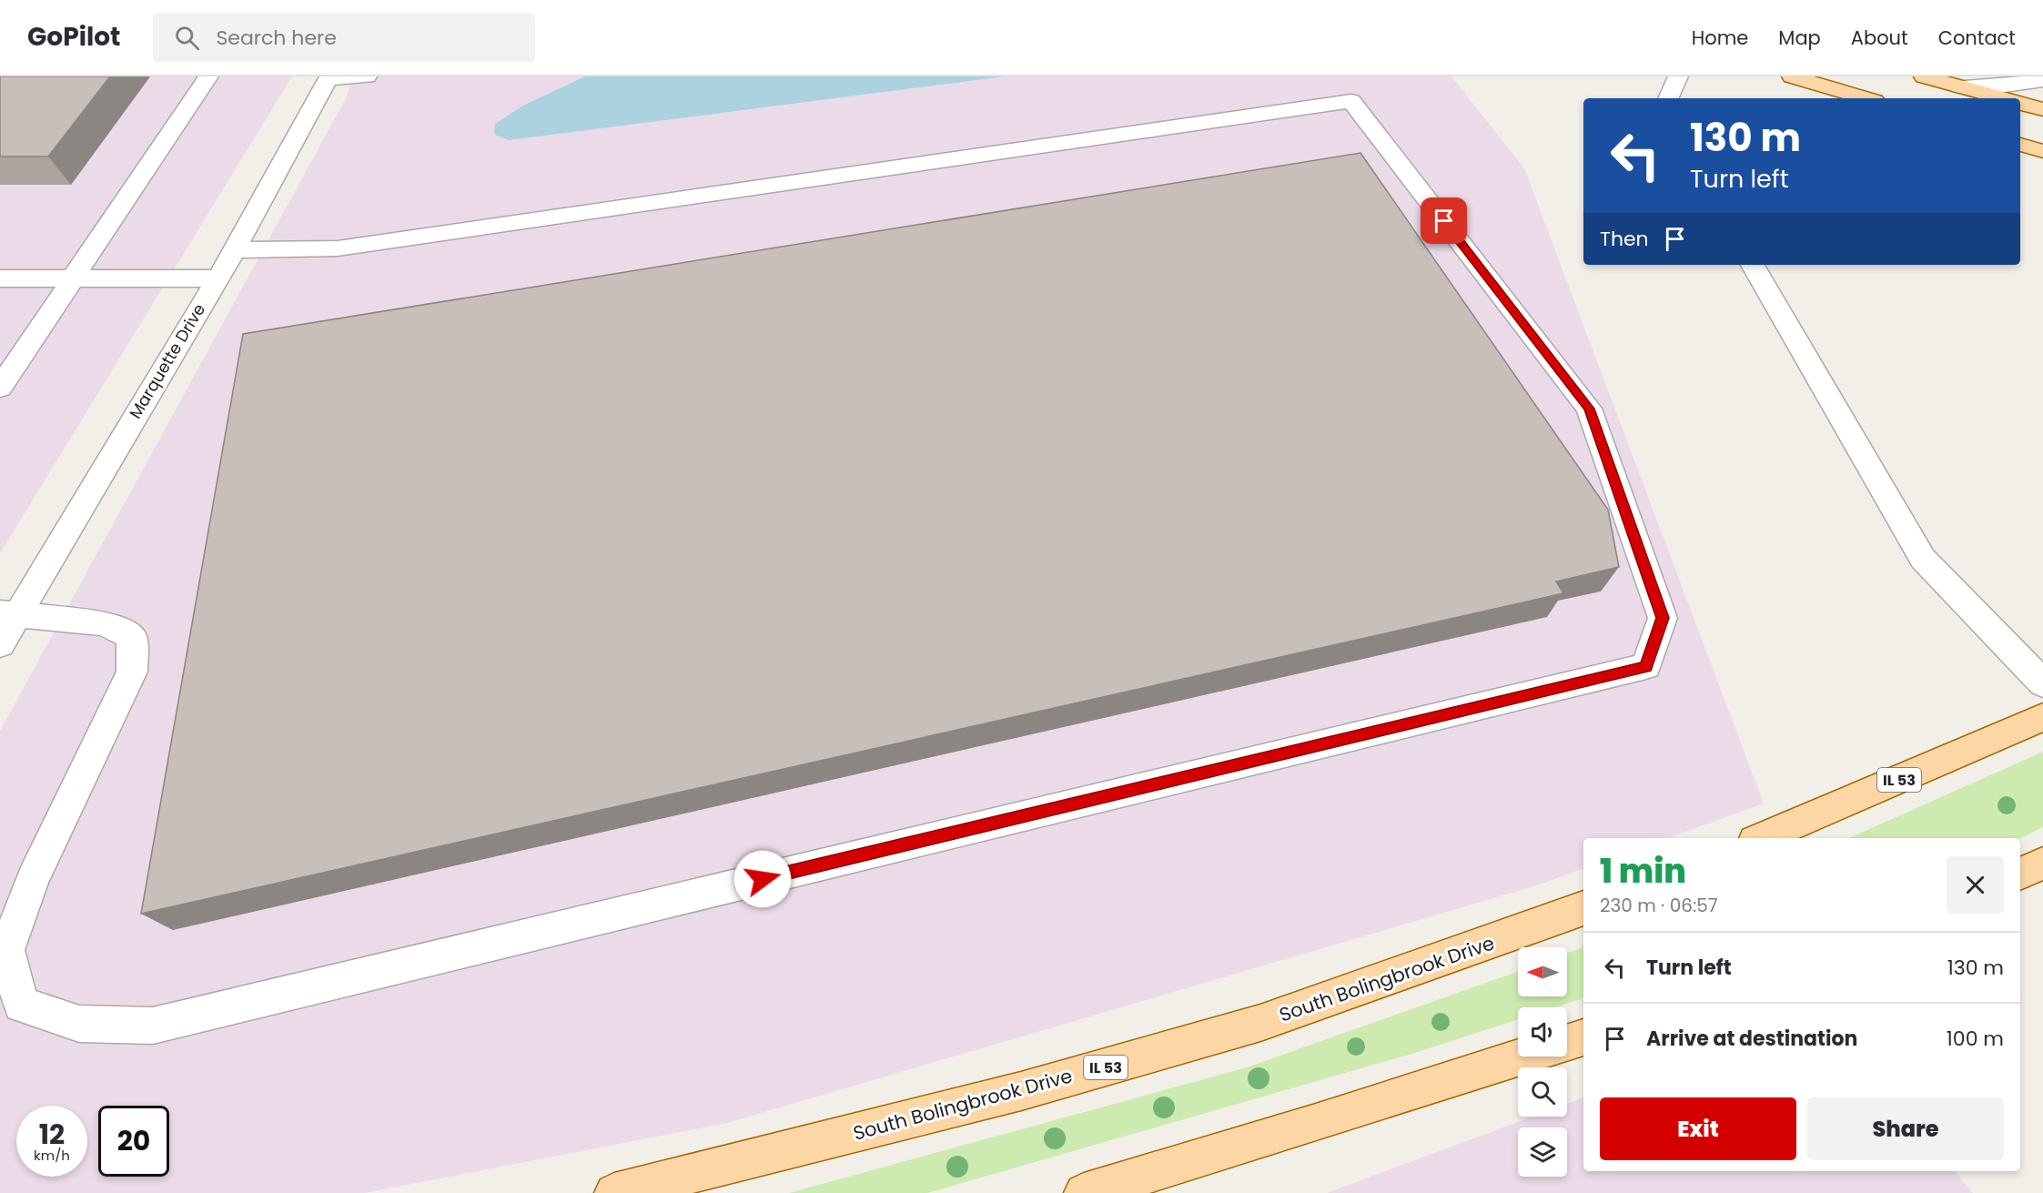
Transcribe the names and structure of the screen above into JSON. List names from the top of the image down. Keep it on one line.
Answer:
{"streets":{"main road":["IL 53","South Bolingbrook Drive"],"street":["Marquette Drive"]},"north":"left","page":{"header":"GoPilot","search":"Search here","nav":["Home","Map","About","Contact"],"turn":["130 m","Turn left"],"then":"Then","heading":["1 min","230 m · 06:57"],"list":[{"name":"Turn left","value":"130 m"},{"name":"Arrive at destination","value":"100 m"}],"buttons":["Exit","Share"],"speed":"12 km/h","limit":"20"}}
